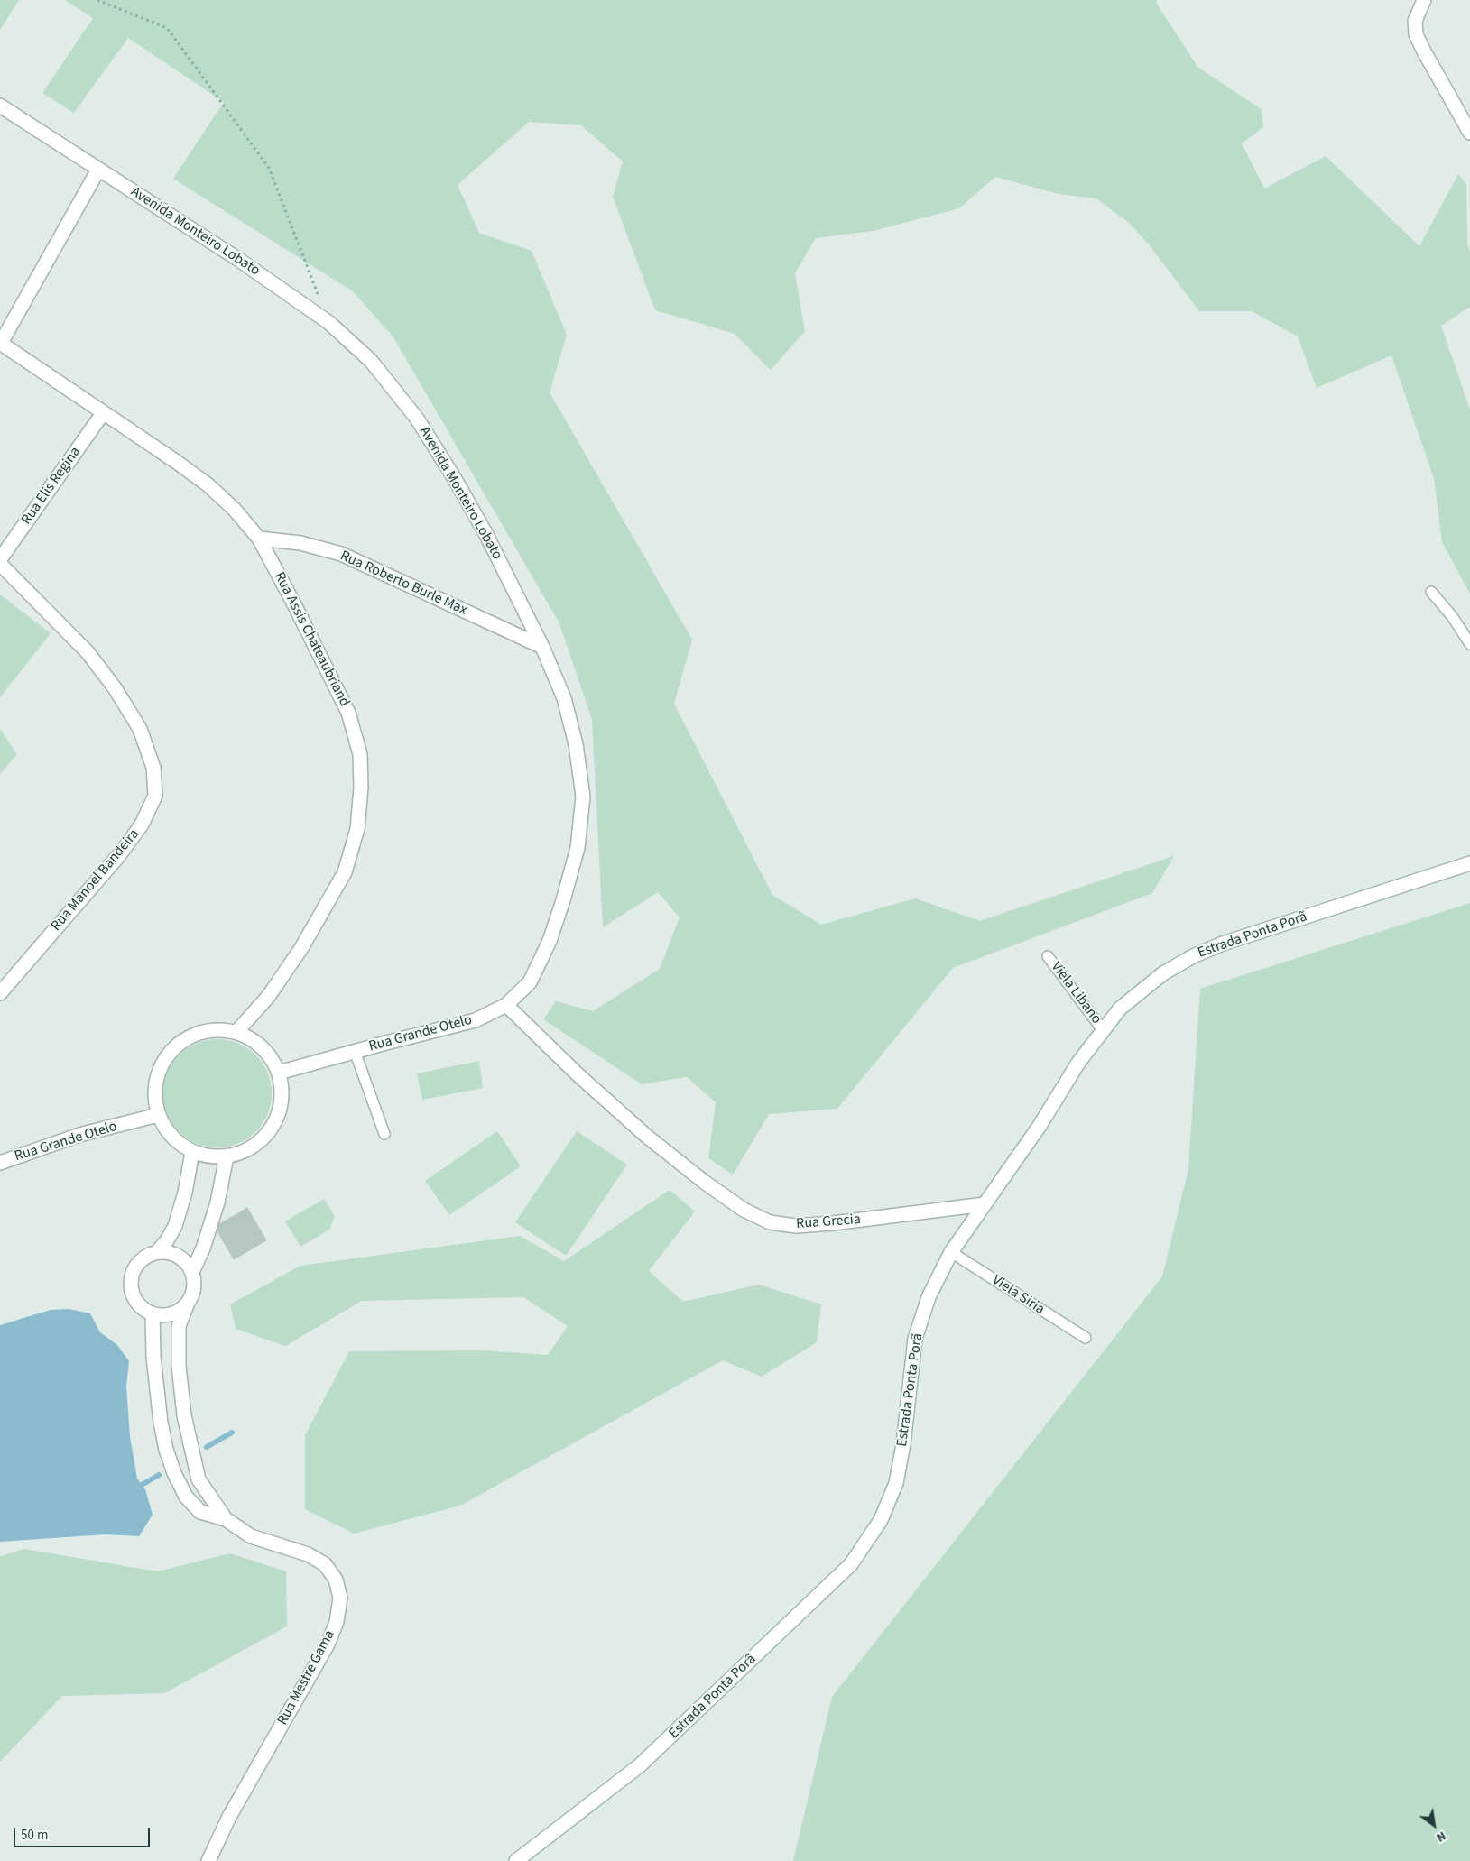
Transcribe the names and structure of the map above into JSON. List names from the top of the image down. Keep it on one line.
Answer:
{"streets":{"street":["Avenida Monteiro Lobato","Rua Elis Regina","Rua Roberto Burle Max","Rua Assis Chateaubriand","Rua Manoel Bandeira","Estrada Ponta Porã","Rua Grande Otelo","Rua Grecia","Rua Mestre Gama"],"lane":["Viela Libano","Viela Siria"]},"crossings":[["Avenida Monteiro Lobato","Rua Roberto Burle Max"],["Avenida Monteiro Lobato","Rua Grande Otelo"],["Avenida Monteiro Lobato","Rua Grecia"],["Rua Elis Regina","Rua Assis Chateaubriand"],["Rua Roberto Burle Max","Rua Assis Chateaubriand"],["Rua Assis Chateaubriand","Rua Grande Otelo"],["Estrada Ponta Porã","Viela Libano"],["Estrada Ponta Porã","Rua Grecia"],["Estrada Ponta Porã","Viela Siria"],["Rua Grande Otelo","Rua Grecia"]],"scale_bar":"50 m","north":"bottom right"}
